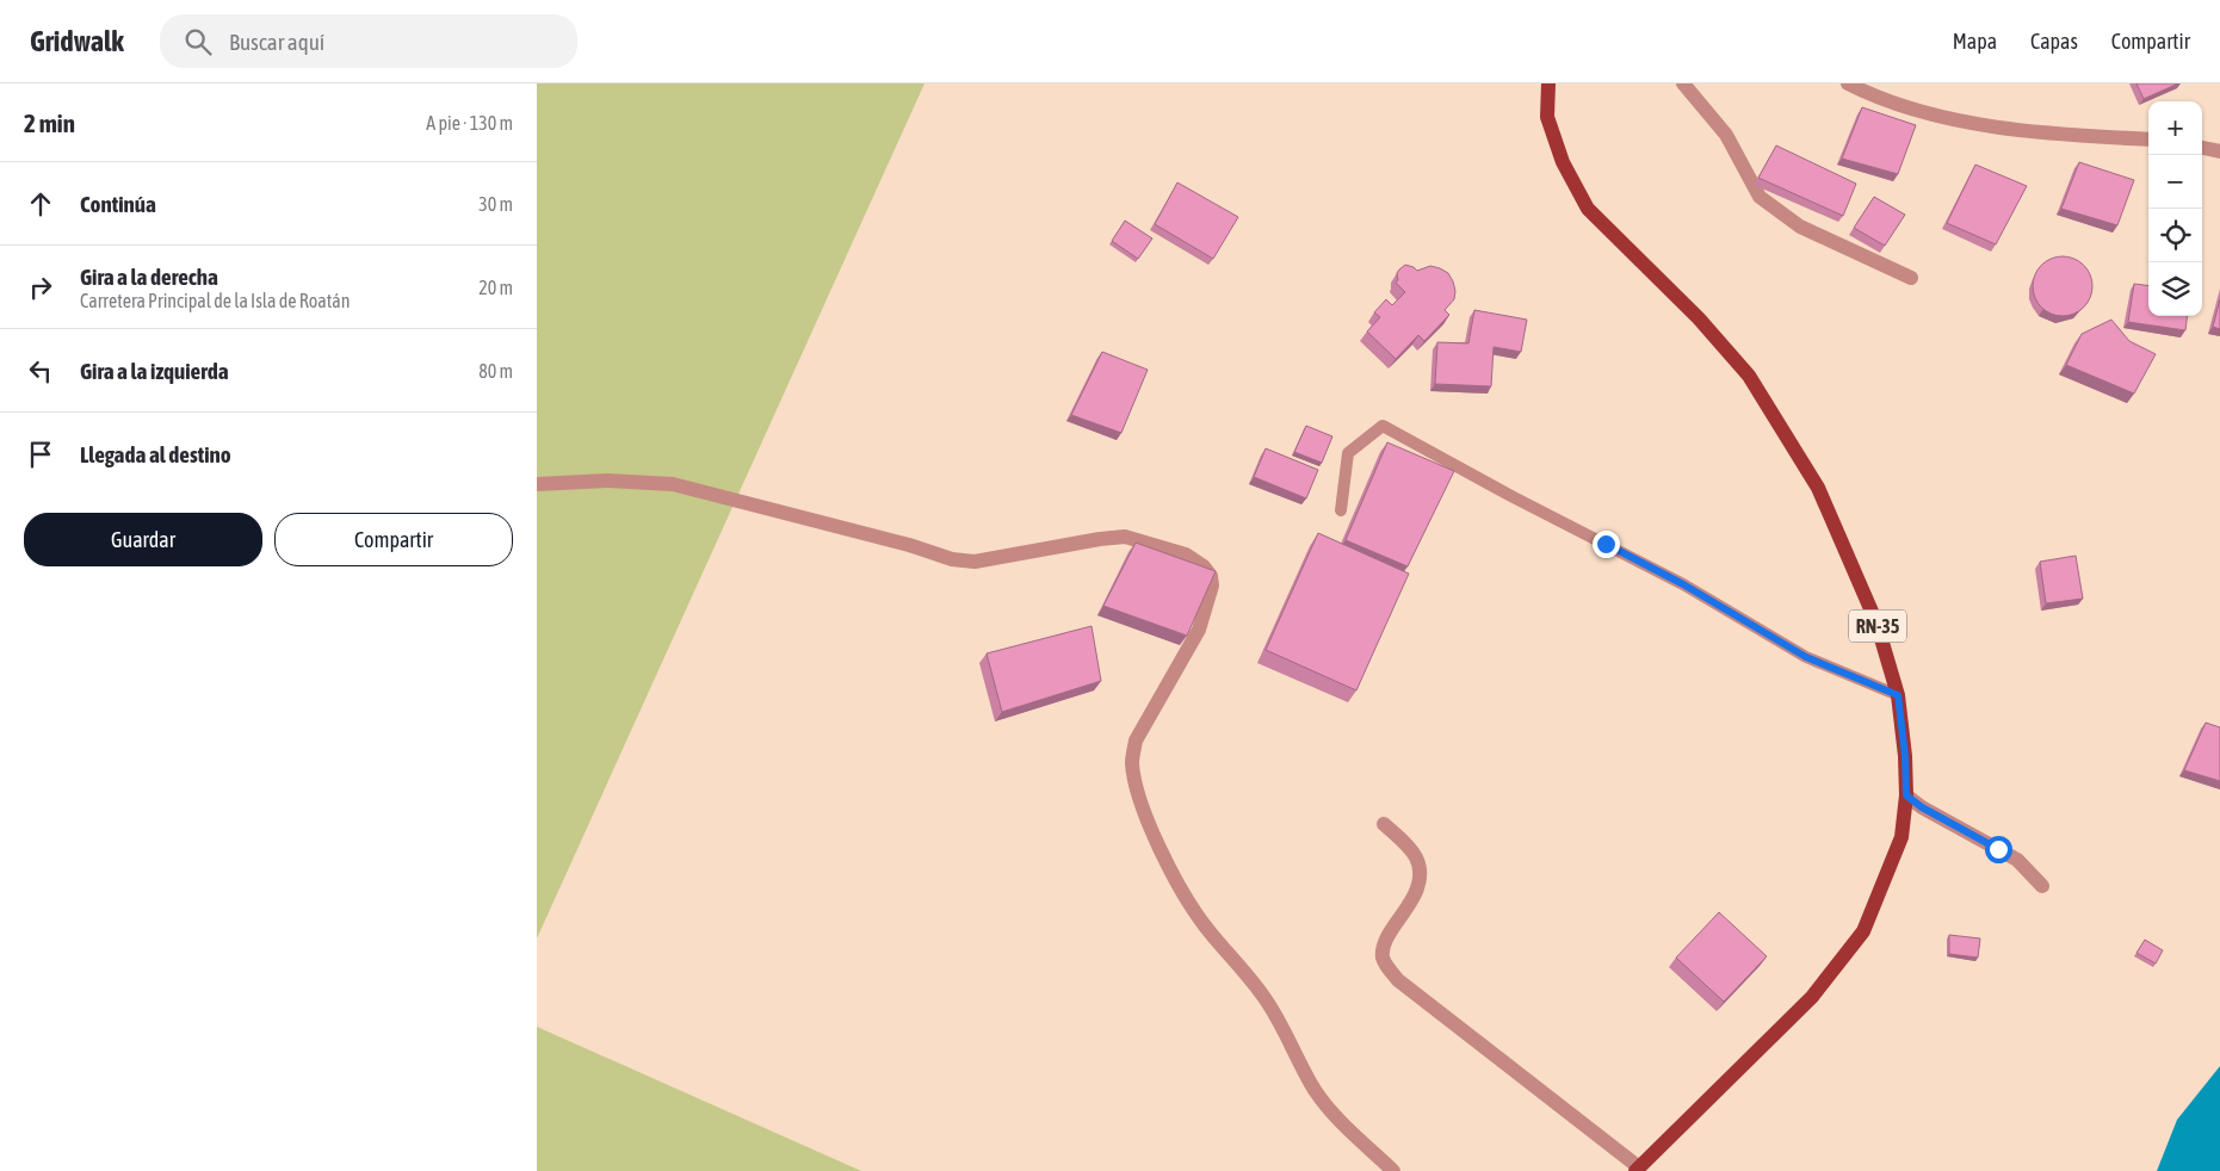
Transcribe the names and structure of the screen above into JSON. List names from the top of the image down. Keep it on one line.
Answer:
{"streets":{"main road":["RN-35"]},"page":{"header":"Gridwalk","search":"Buscar aquí","nav":["Mapa","Capas","Compartir"],"heading":["2 min","A pie · 130 m"],"map_buttons":["+","−"],"list":[["Continúa","30 m"],["Gira a la derecha","Carretera Principal de la Isla de Roatán","20 m"],["Gira a la izquierda","80 m"],"Llegada al destino"],"buttons":["Guardar","Compartir"]}}
